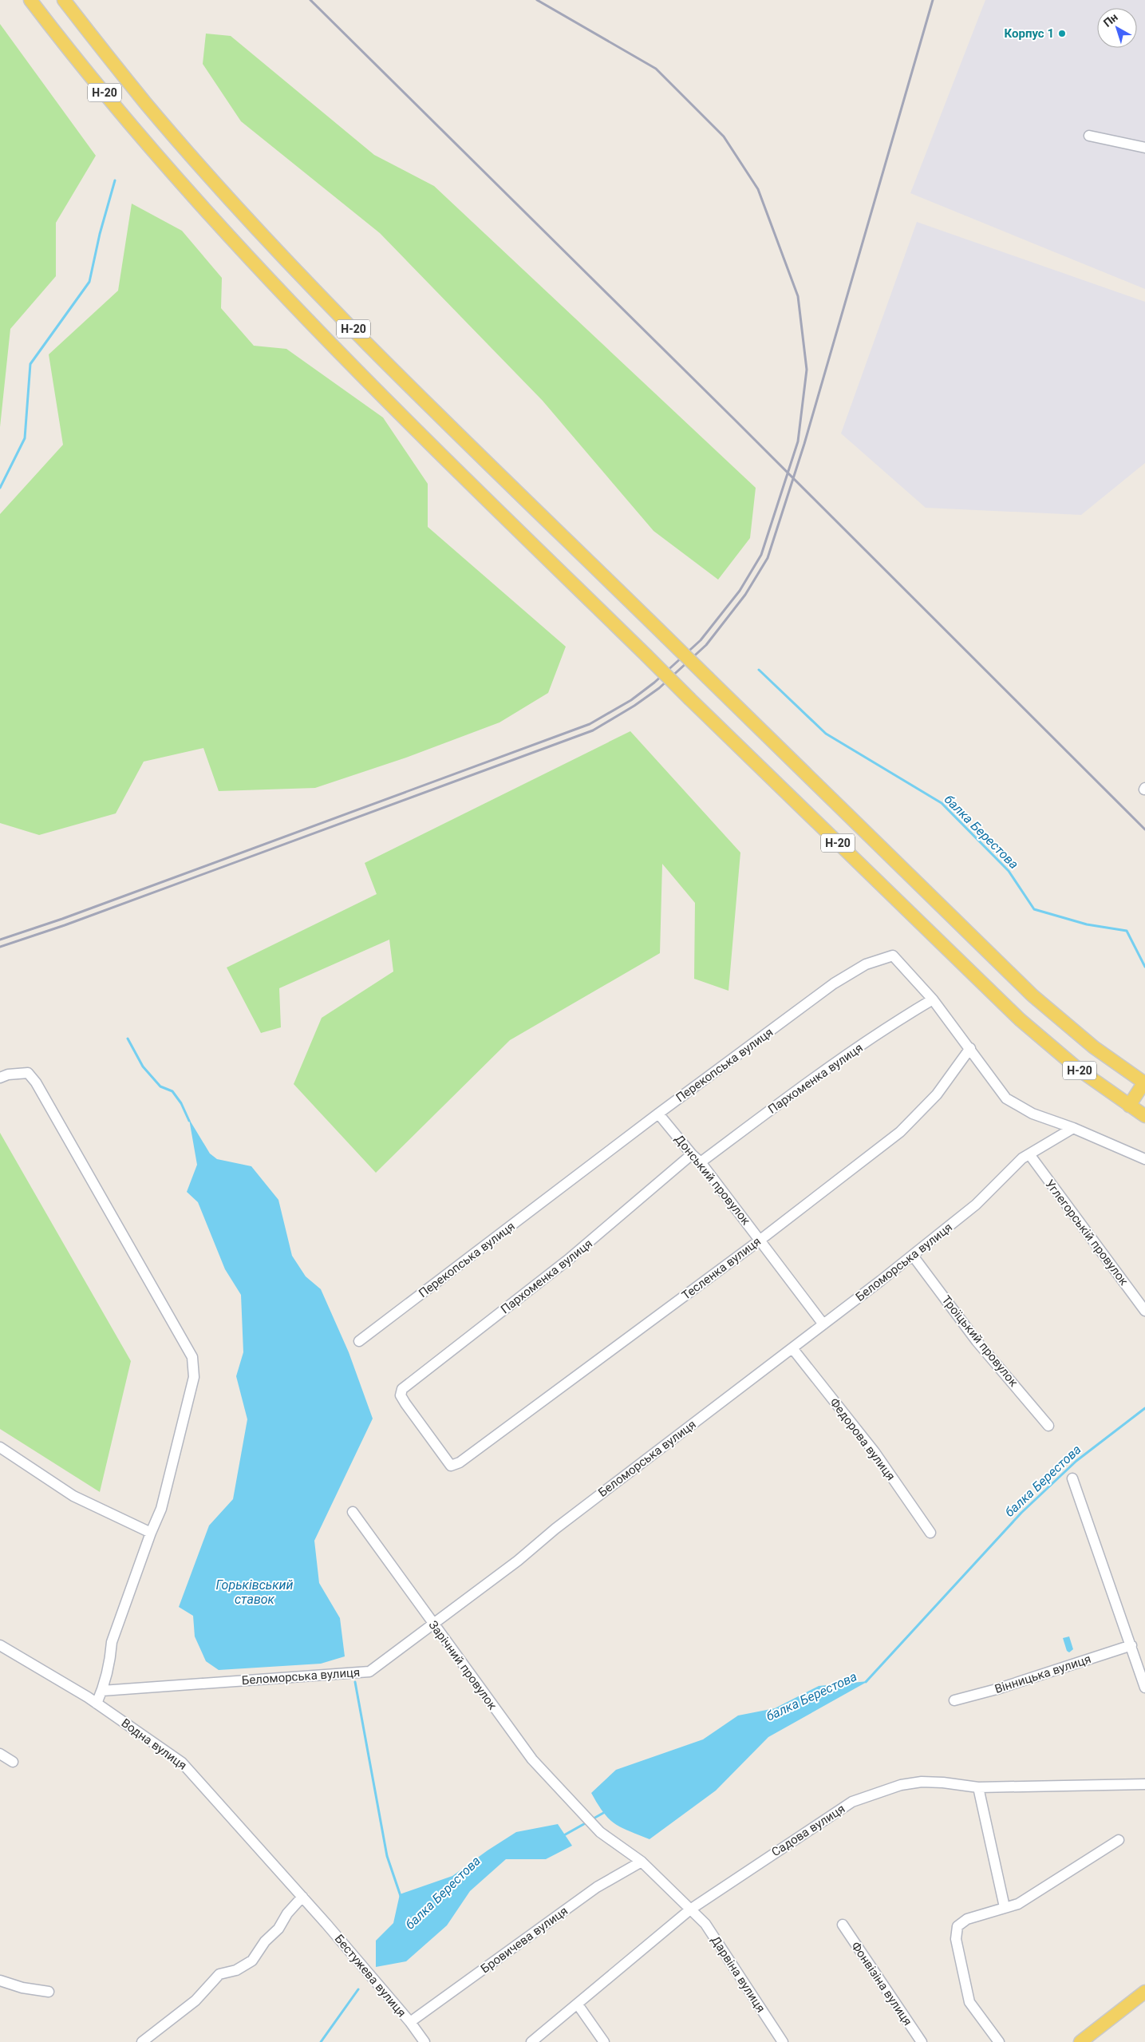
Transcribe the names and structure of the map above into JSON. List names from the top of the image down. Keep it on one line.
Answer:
{"streets":{"main road":["Н-20"],"street":["Перекопська вулиця","Пархоменка вулиця","Донський провулок","Углегорськiй провулок","Беломорська вулиця","Тесленка вулиця","Троїцький провулок","Федорова вулиця","Зарічний провулок","Вінницька вулиця","Водна вулиця","Садова вулиця","Бровичева вулиця","Дарвіна вулиця","Бестужева вулиця","Фонвізіна вулиця"]},"crossings":[["Перекопська вулиця","Пархоменка вулиця"],["Перекопська вулиця","Донський провулок"],["Перекопська вулиця","Беломорська вулиця"],["Перекопська вулиця","Тесленка вулиця"],["Пархоменка вулиця","Донський провулок"],["Пархоменка вулиця","Тесленка вулиця"],["Донський провулок","Беломорська вулиця"],["Донський провулок","Тесленка вулиця"],["Углегорськiй провулок","Беломорська вулиця"],["Беломорська вулиця","Троїцький провулок"],["Беломорська вулиця","Федорова вулиця"],["Беломорська вулиця","Зарічний провулок"],["Зарічний провулок","Бровичева вулиця"],["Зарічний провулок","Дарвіна вулиця"],["Водна вулиця","Бестужева вулиця"],["Садова вулиця","Дарвіна вулиця"],["Бровичева вулиця","Дарвіна вулиця"],["Бровичева вулиця","Бестужева вулиця"]],"water":["балка Берестова","Горьківський ставок"],"places":["Корпус 1"],"north":"top left"}
